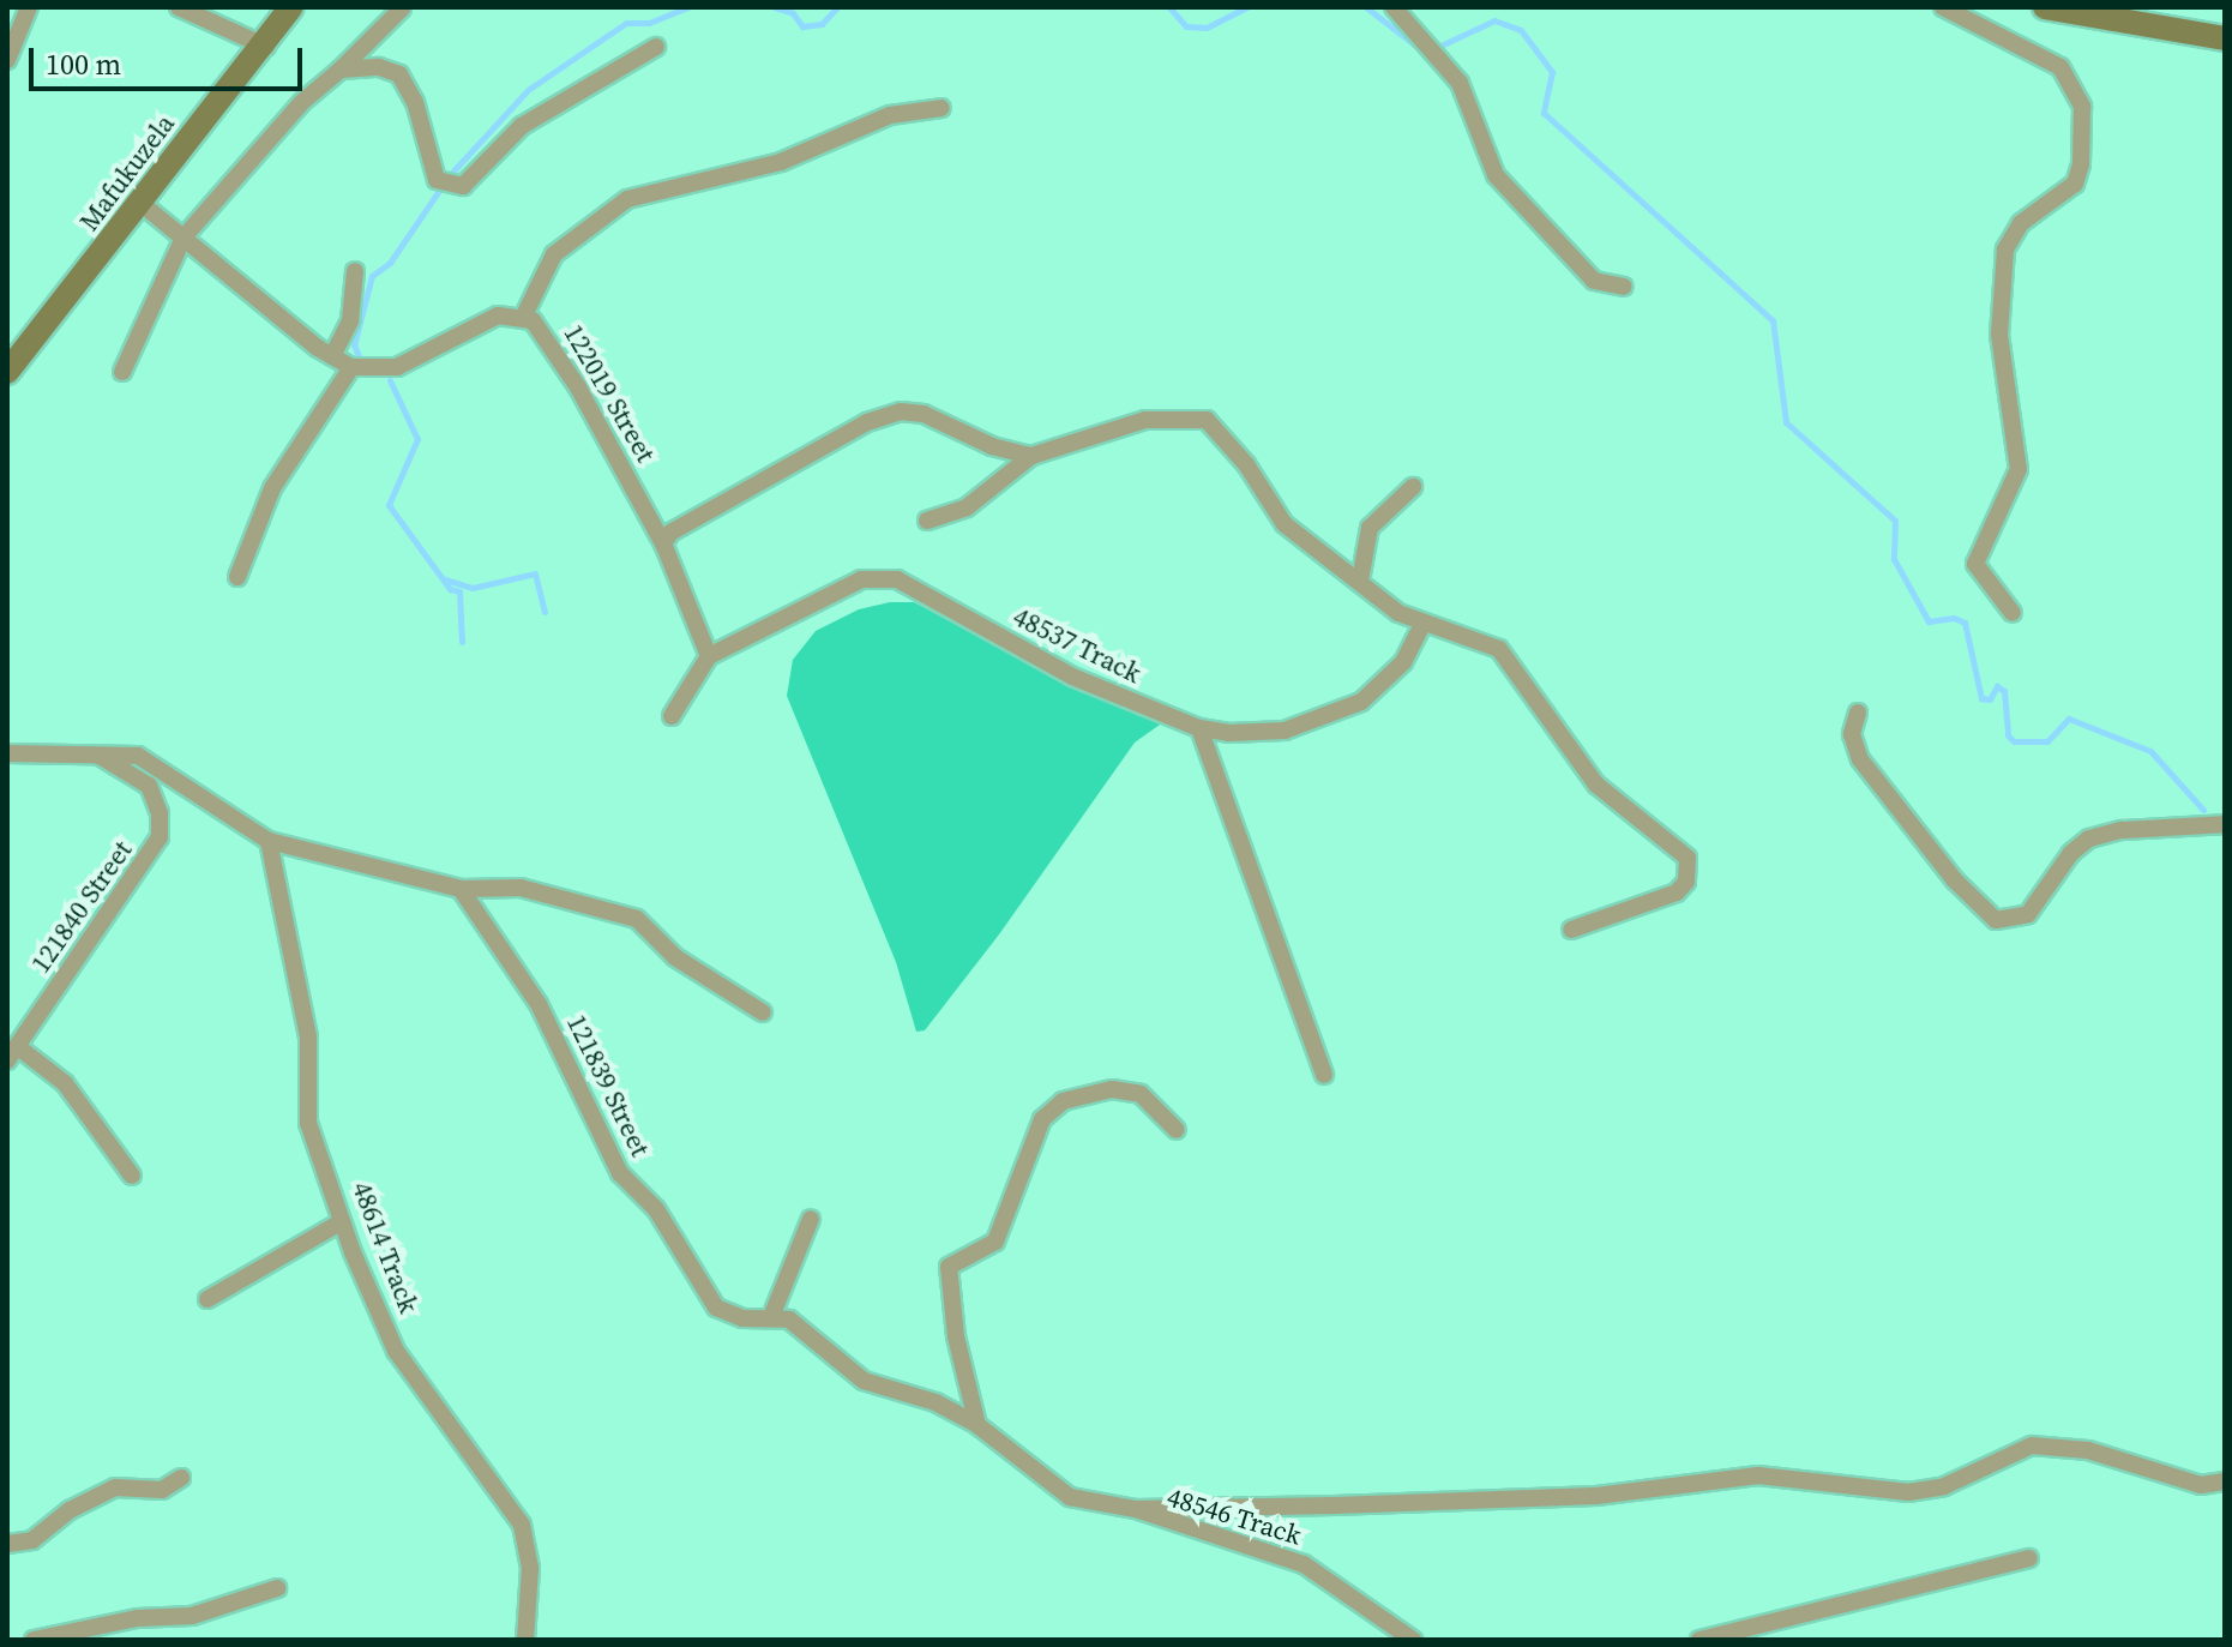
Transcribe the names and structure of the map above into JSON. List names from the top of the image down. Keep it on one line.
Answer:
{"streets":{"main road":["Mafukuzela"],"street":["122019 Street","48537 Track","121840 Street","121839 Street","48614 Track","48546 Track"]},"crossings":[["122019 Street","48537 Track"],["121839 Street","48546 Track"]],"scale_bar":"100 m"}
